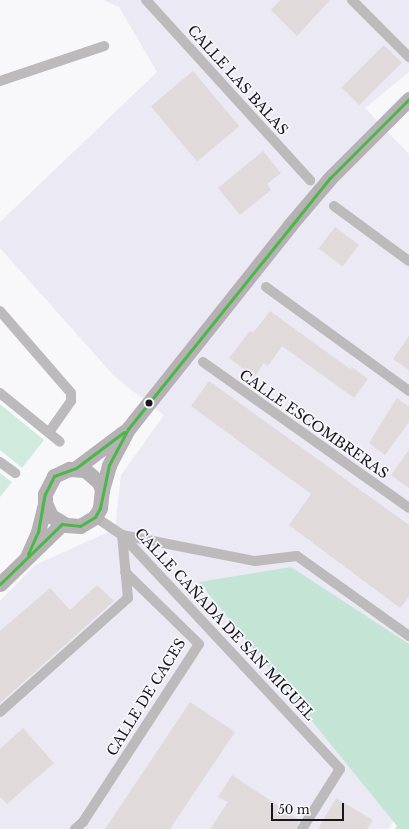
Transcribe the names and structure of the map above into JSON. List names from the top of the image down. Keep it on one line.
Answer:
{"streets":{"street":["CALLE LAS BALAS","CALLE ESCOMBRERAS","CALLE CAÑADA DE SAN MIGUEL","CALLE DE CACES"]},"scale_bar":"50 m"}
